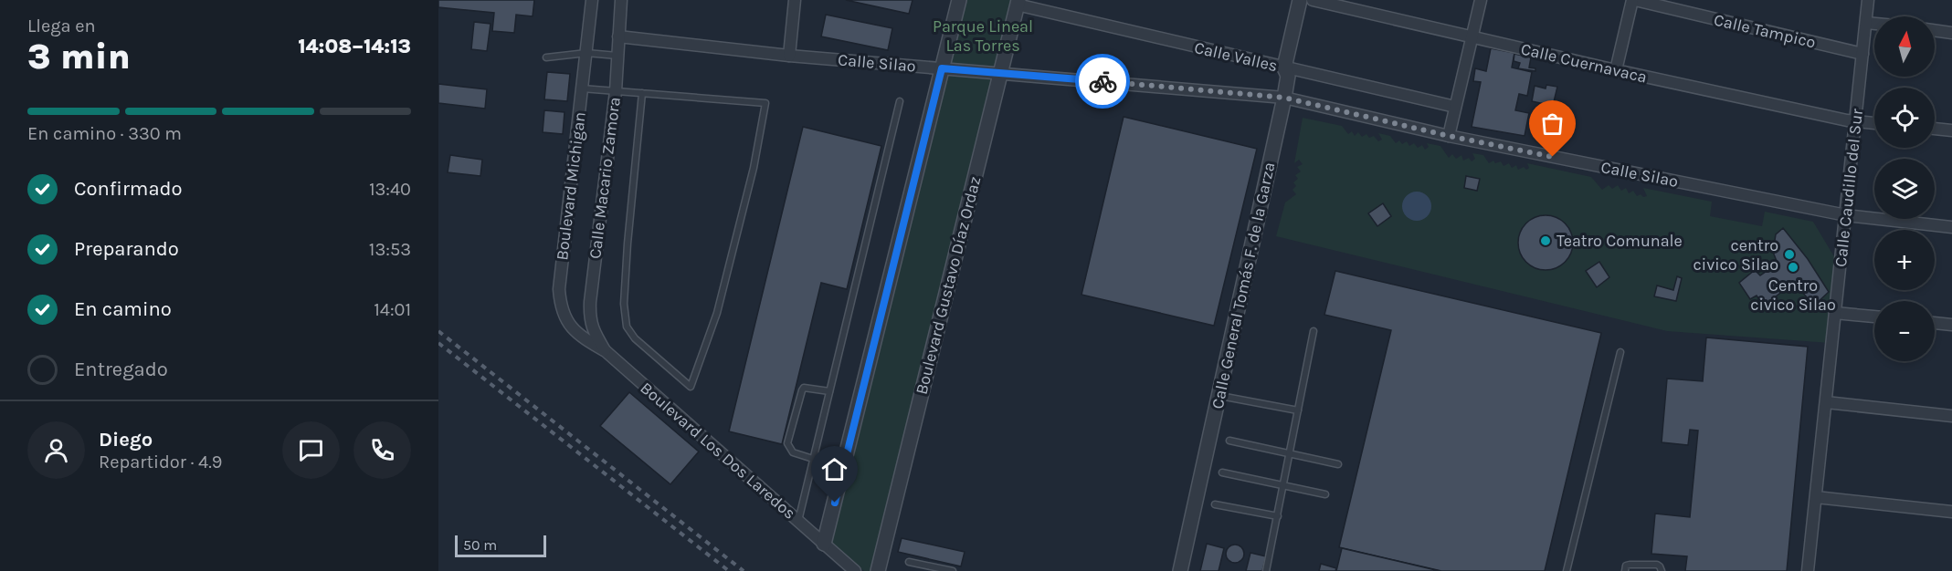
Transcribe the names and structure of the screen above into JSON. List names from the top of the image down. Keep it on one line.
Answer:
{"streets":{"street":["Calle Tampico","Calle Valles","Calle Silao","Calle Cuernavaca","Calle Macario Zamora","Boulevard Michigan","Calle Caudillo del Sur","Boulevard Gustavo Díaz Ordaz","Calle General Tomás F. de la Garza","Boulevard Los Dos Laredos"]},"crossings":[["Calle Tampico","Calle Caudillo del Sur"],["Calle Valles","Boulevard Gustavo Díaz Ordaz"],["Calle Valles","Calle General Tomás F. de la Garza"],["Calle Silao","Calle Macario Zamora"],["Calle Silao","Calle Caudillo del Sur"],["Calle Silao","Boulevard Gustavo Díaz Ordaz"],["Calle Silao","Calle General Tomás F. de la Garza"],["Calle Cuernavaca","Calle Caudillo del Sur"],["Calle Macario Zamora","Boulevard Michigan"],["Calle Macario Zamora","Boulevard Los Dos Laredos"],["Boulevard Michigan","Boulevard Los Dos Laredos"]],"parks":["Parque Lineal Las Torres"],"places":["Teatro Comunale","centro civico Silao","Centro civico Silao"],"scale_bar":"50 m","north":"top","page":{"heading":["3 min","Llega en","14:08–14:13"],"panel":["Diego","Repartidor · 4.9"],"map_buttons":["+","−"],"bar":"En camino · 330 m","list":[["Confirmado","13:40"],["Preparando","13:53"],["En camino","14:01"],"Entregado"],"scale":"50 m"}}
